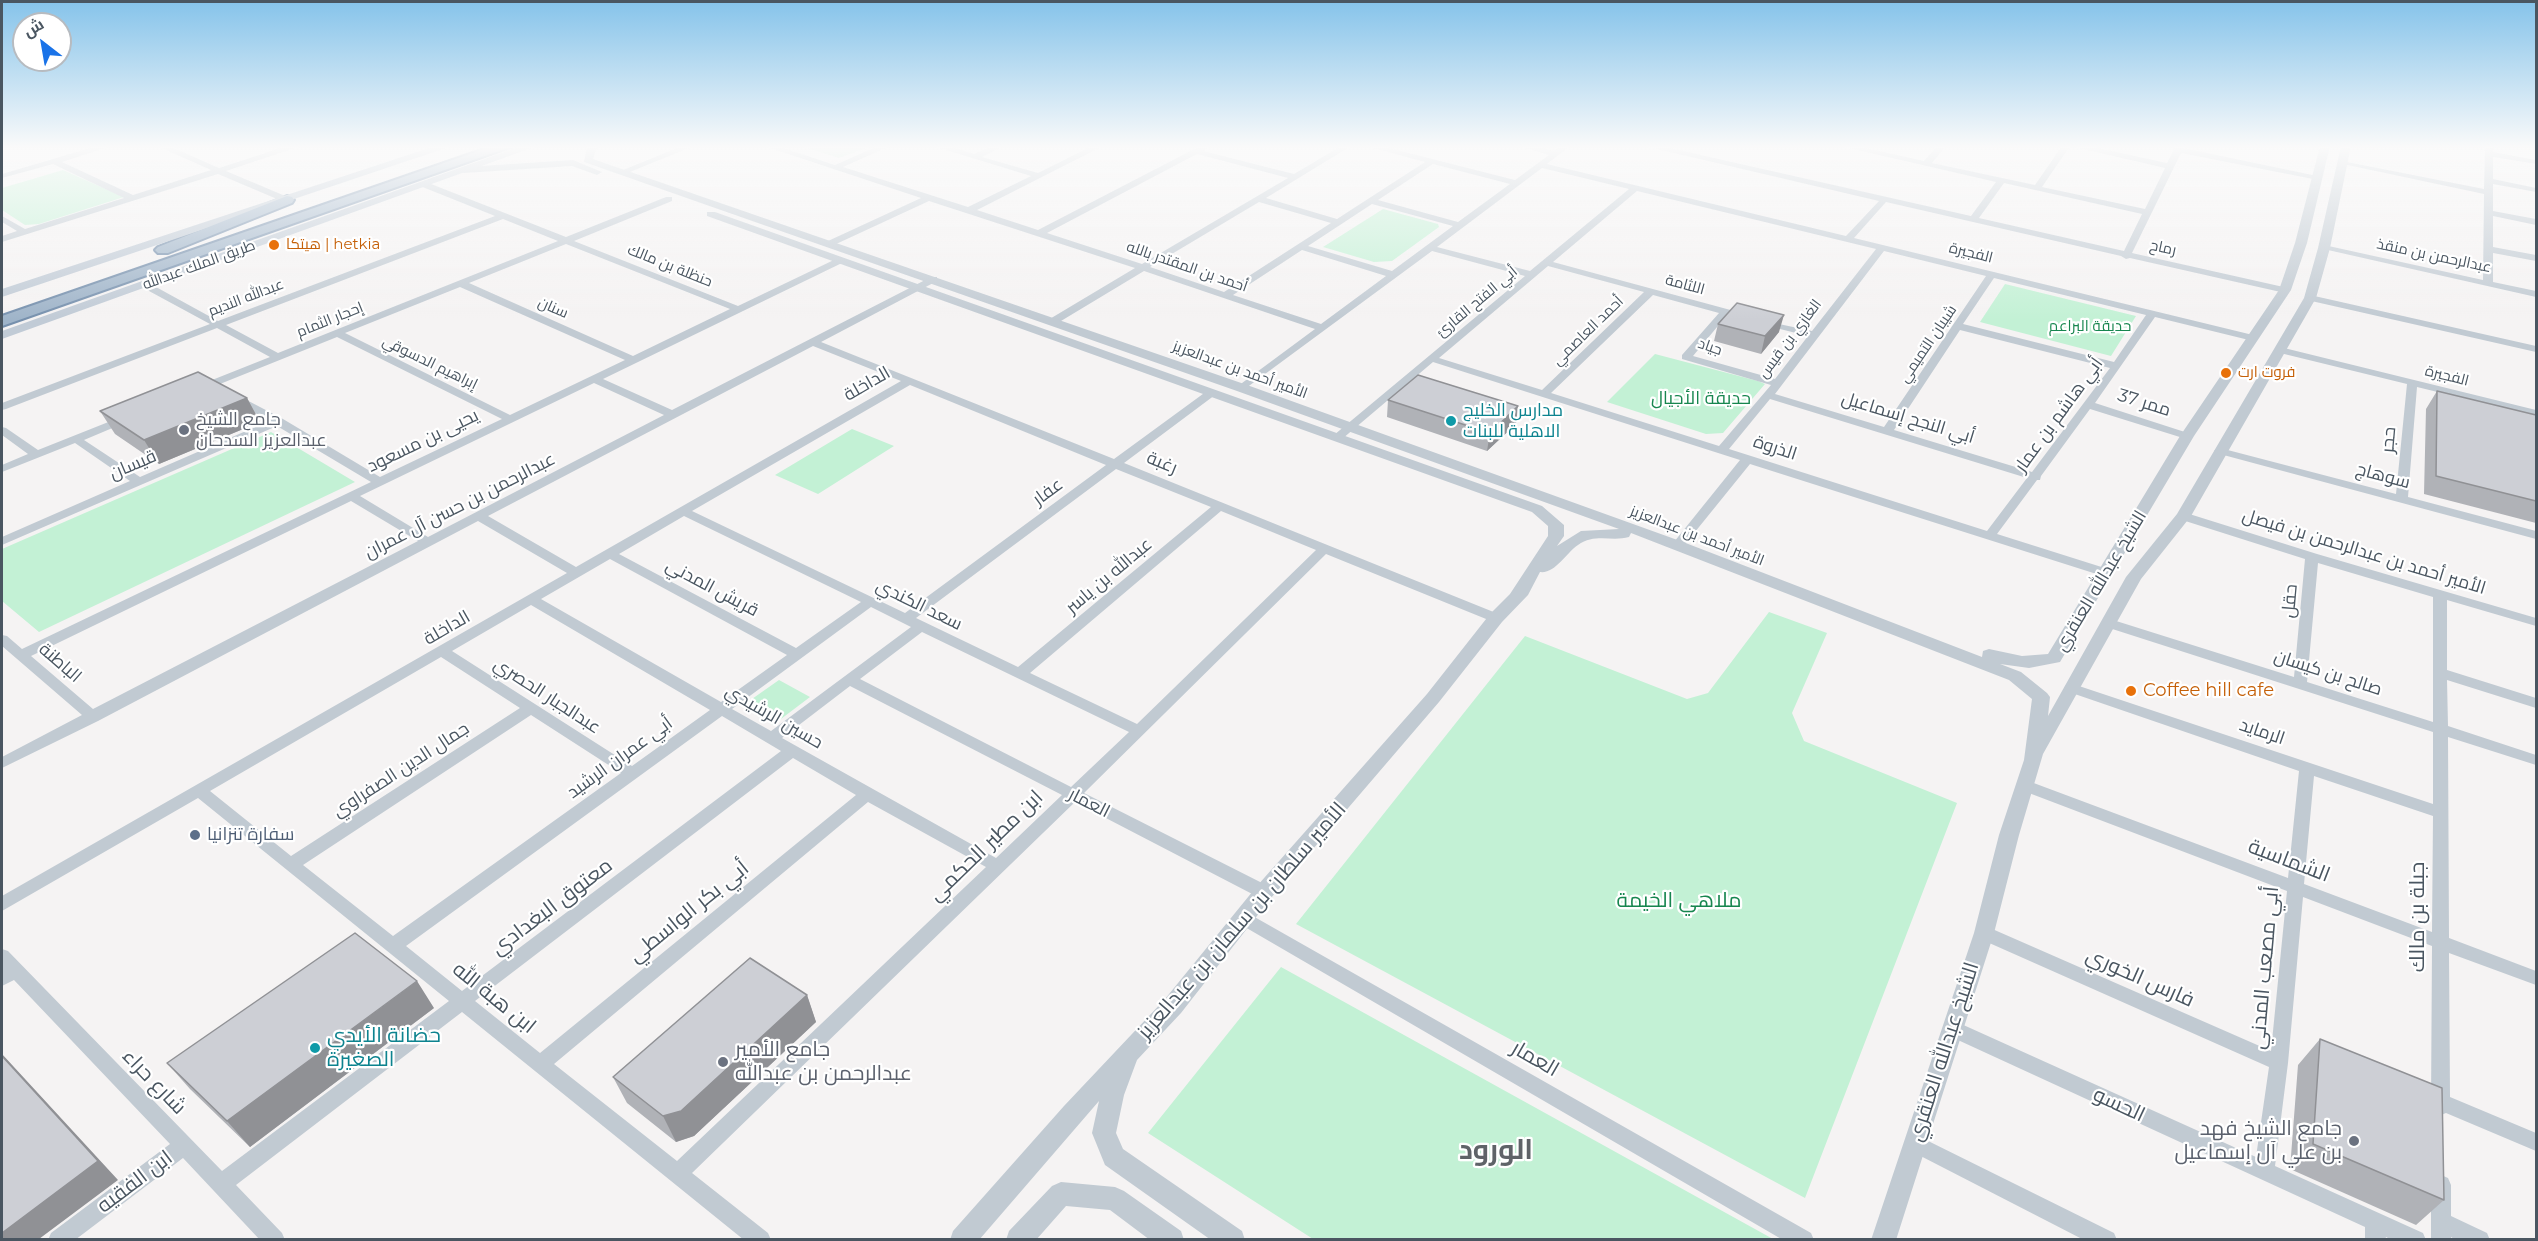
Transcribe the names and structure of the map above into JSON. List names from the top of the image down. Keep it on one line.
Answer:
{"streets":{"highway":["طريق الملك عبدالله"],"street":["رماح","الفجيرة","عبدالرحمن بن منقذ","حنظلة بن مالك","أحمد بن المقتدر بالله","اللثامة","عبدالله النديم","أبي الفتح القارئ","سنان","إحجار الثمام","أحمد العاصمي","الغازي بن قيس","شيبان التميمي","جياد","إبراهيم الدسوقي","الأمير أحمد بن عبدالعزيز","الداخلة","ممر 37","أبي هاشم بن عمار","أبي النجح إسماعيل","حجر","يحيى بن مسعود","الذروة","رغبة","قيسان","سوهاج","عفار","عبدالرحمن بن حسن آل عمران","الأمير أحمد بن عبدالرحمن بن فيصل","عبدالله بن ياسر","الشيخ عبدالله العنقري","قريش المدني","حقل","سعد الكندي","الباطنة","صالح بن كيسان","عبدالجبار الحصري","حسين الرشيدي","الرمايد","أبي عمران الرشيد","جمال الدين الصفراوي","العمار","ابن مطير الحكمي","الشماسية","معتوق البغدادي","أبي بكر الواسطي","جبلة بن مالك","الأمير سلطان بن سلمان بن عبدالعزيز","أبي مصعب المدني","فارس الخوري","ابن هبة الله","شارع حراء","الحسو","ابن الفقيه"]},"crossings":[["رماح","الشيخ عبدالله العنقري"],["الفجيرة","الغازي بن قيس"],["الفجيرة","شيبان التميمي"],["الفجيرة","أبي هاشم بن عمار"],["الفجيرة","حجر"],["الفجيرة","الشيخ عبدالله العنقري"],["عبدالرحمن بن منقذ","الشيخ عبدالله العنقري"],["حنظلة بن مالك","عبدالله النديم"],["حنظلة بن مالك","إحجار الثمام"],["حنظلة بن مالك","يحيى بن مسعود"],["اللثامة","أبي الفتح القارئ"],["اللثامة","أحمد العاصمي"],["اللثامة","الغازي بن قيس"],["اللثامة","جياد"],["أبي الفتح القارئ","الأمير أحمد بن عبدالعزيز"],["أبي الفتح القارئ","الذروة"],["سنان","إحجار الثمام"],["سنان","يحيى بن مسعود"],["إحجار الثمام","إبراهيم الدسوقي"],["أحمد العاصمي","الذروة"],["الغازي بن قيس","جياد"],["الغازي بن قيس","أبي النجح إسماعيل"],["الغازي بن قيس","الذروة"],["شيبان التميمي","أبي النجح إسماعيل"],["إبراهيم الدسوقي","يحيى بن مسعود"],["الأمير أحمد بن عبدالعزيز","يحيى بن مسعود"],["الأمير أحمد بن عبدالعزيز","عفار"],["الأمير أحمد بن عبدالعزيز","عبدالرحمن بن حسن آل عمران"],["الأمير أحمد بن عبدالعزيز","الشيخ عبدالله العنقري"],["الأمير أحمد بن عبدالعزيز","الأمير سلطان بن سلمان بن عبدالعزيز"],["الداخلة","رغبة"],["الداخلة","قريش المدني"],["الداخلة","سعد الكندي"],["الداخلة","عبدالجبار الحصري"],["الداخلة","حسين الرشيدي"],["الداخلة","ابن هبة الله"],["ممر 37","أبي هاشم بن عمار"],["ممر 37","الشيخ عبدالله العنقري"],["أبي هاشم بن عمار","أبي النجح إسماعيل"],["أبي هاشم بن عمار","الذروة"],["حجر","سوهاج"],["يحيى بن مسعود","الباطنة"],["الذروة","الشيخ عبدالله العنقري"],["رغبة","عفار"],["رغبة","عبدالرحمن بن حسن آل عمران"],["رغبة","عبدالله بن ياسر"],["رغبة","ابن مطير الحكمي"],["رغبة","الأمير سلطان بن سلمان بن عبدالعزيز"],["سوهاج","الشيخ عبدالله العنقري"],["عفار","سعد الكندي"],["عبدالرحمن بن حسن آل عمران","الباطنة"],["الأمير أحمد بن عبدالرحمن بن فيصل","الشيخ عبدالله العنقري"],["الأمير أحمد بن عبدالرحمن بن فيصل","حقل"],["الأمير أحمد بن عبدالرحمن بن فيصل","جبلة بن مالك"],["عبدالله بن ياسر","سعد الكندي"],["الشيخ عبدالله العنقري","صالح بن كيسان"],["الشيخ عبدالله العنقري","الرمايد"],["الشيخ عبدالله العنقري","الشماسية"],["الشيخ عبدالله العنقري","فارس الخوري"],["الشيخ عبدالله العنقري","الحسو"],["قريش المدني","أبي عمران الرشيد"],["حقل","صالح بن كيسان"],["سعد الكندي","أبي عمران الرشيد"],["سعد الكندي","ابن مطير الحكمي"],["صالح بن كيسان","جبلة بن مالك"],["عبدالجبار الحصري","أبي عمران الرشيد"],["عبدالجبار الحصري","جمال الدين الصفراوي"],["حسين الرشيدي","أبي عمران الرشيد"],["حسين الرشيدي","ابن مطير الحكمي"],["حسين الرشيدي","معتوق البغدادي"],["حسين الرشيدي","أبي بكر الواسطي"],["الرمايد","جبلة بن مالك"],["الرمايد","أبي مصعب المدني"],["أبي عمران الرشيد","ابن هبة الله"],["جمال الدين الصفراوي","ابن هبة الله"],["العمار","ابن مطير الحكمي"],["العمار","الأمير سلطان بن سلمان بن عبدالعزيز"],["ابن مطير الحكمي","ابن هبة الله"],["الشماسية","جبلة بن مالك"],["الشماسية","أبي مصعب المدني"],["معتوق البغدادي","ابن هبة الله"],["معتوق البغدادي","شارع حراء"],["أبي بكر الواسطي","ابن هبة الله"],["أبي مصعب المدني","فارس الخوري"],["أبي مصعب المدني","الحسو"],["شارع حراء","ابن الفقيه"]],"districts":["الورود"],"parks":["حديقة البراعم","حديقة الأجيال","ملاهي الخيمة"],"places":["هيتكا | hetkia","فروت ارت","مدارس الخليج الاهلية للبنات","جامع الشيخ عبدالعزيز السدحان","Coffee hill cafe","سفارة تنزانيا","حضانة الأيدي الصغيرة","جامع الأمير عبدالرحمن بن عبدالله","جامع الشيخ فهد بن علي آل إسماعيل"],"north":"top left"}
